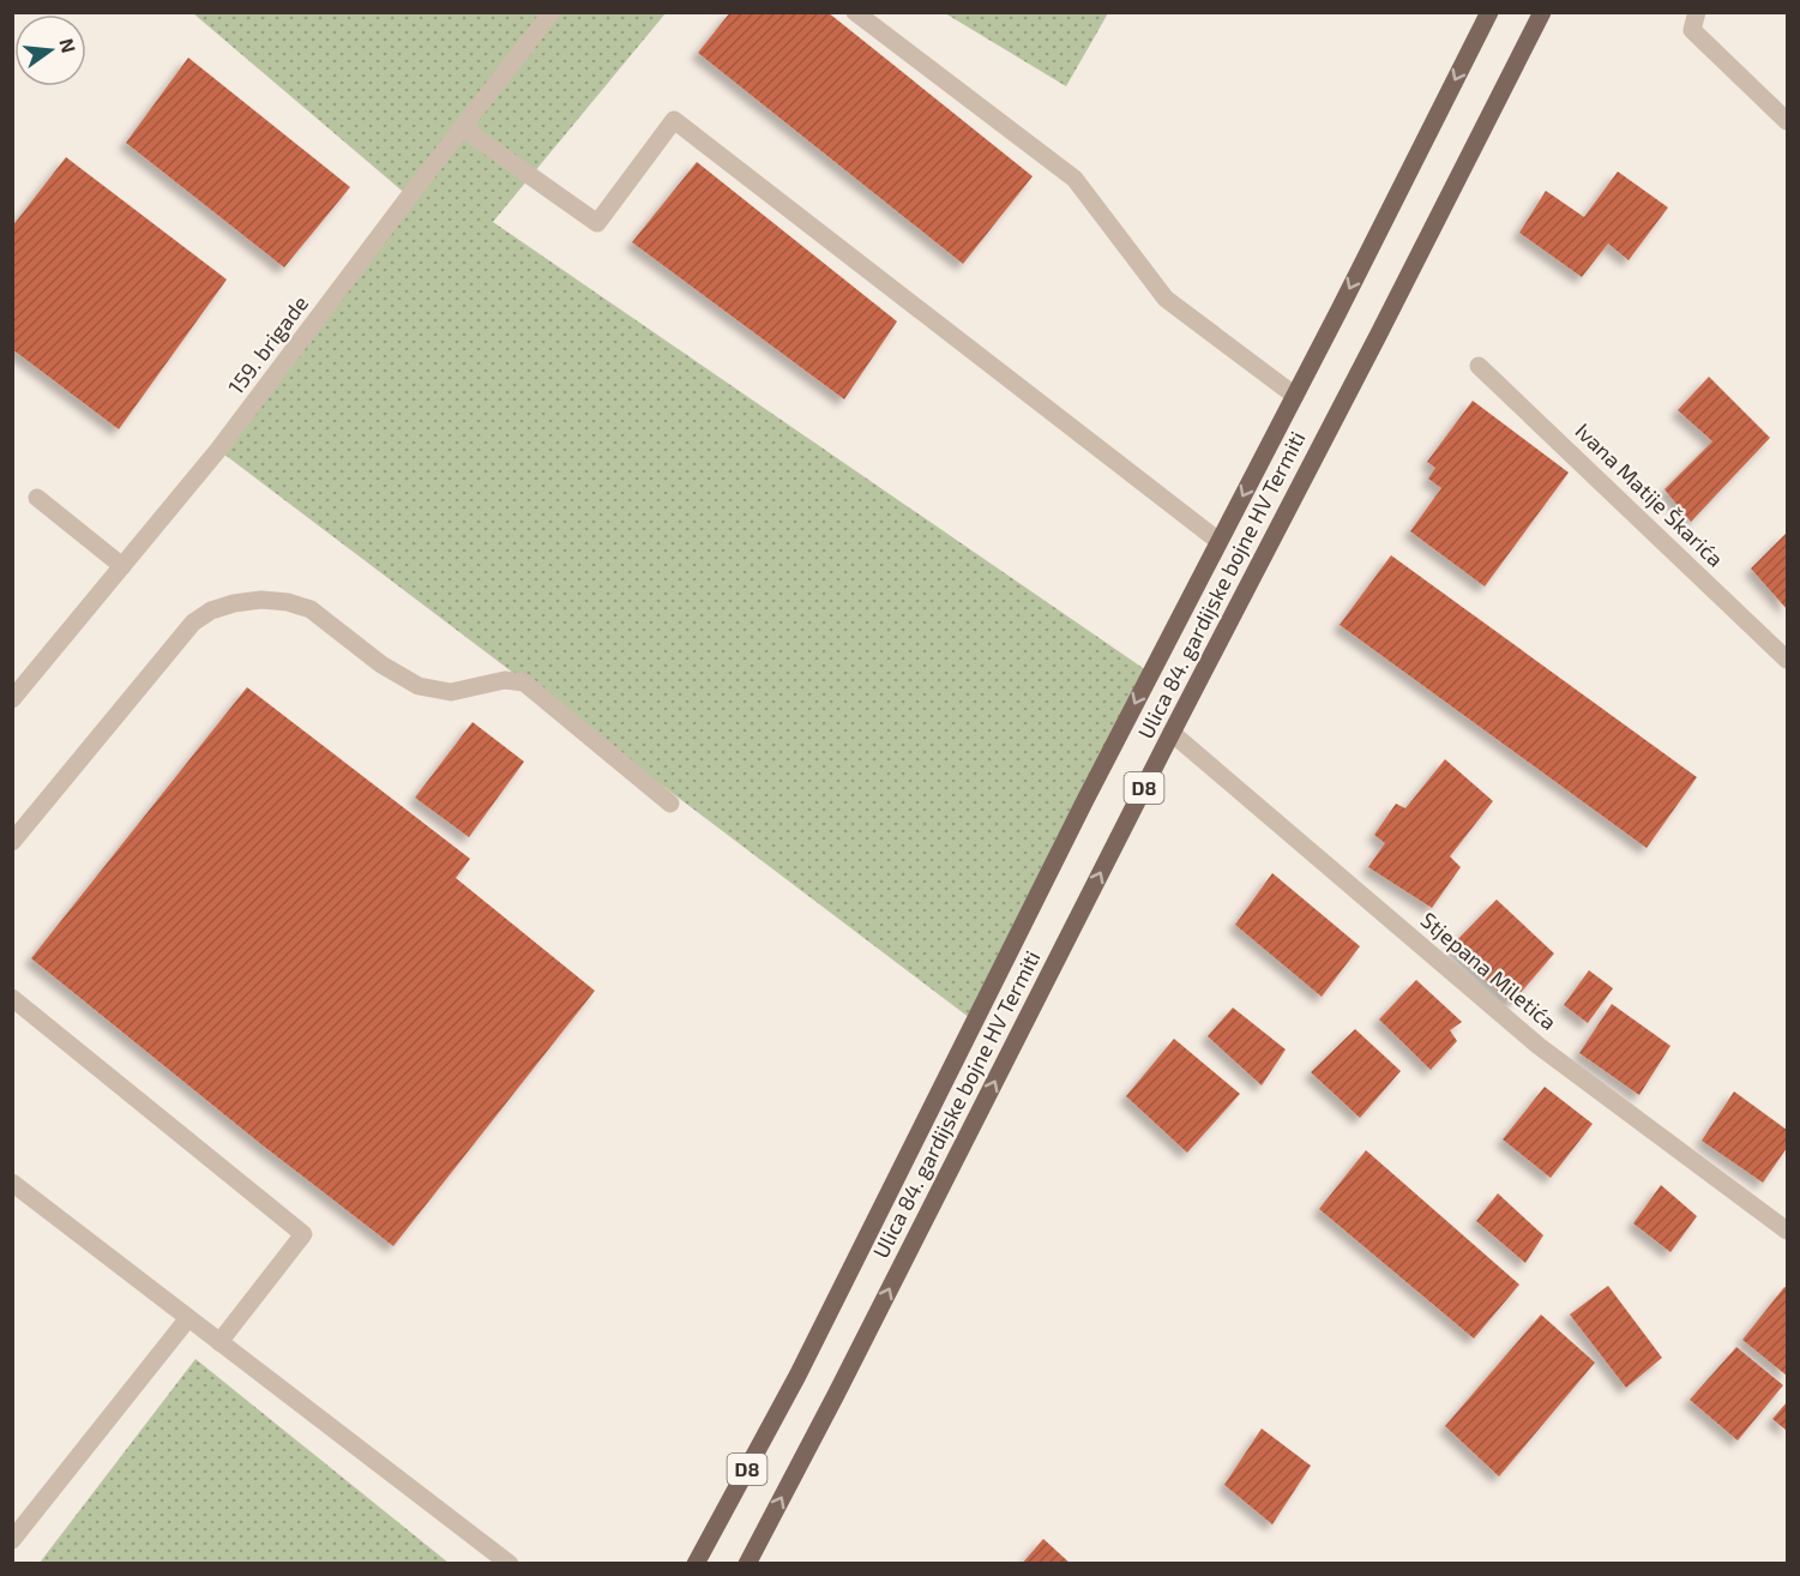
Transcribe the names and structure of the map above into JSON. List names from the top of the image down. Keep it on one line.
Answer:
{"streets":{"main road":["Ulica 84. gardijske bojne HV Termiti","D8"],"street":["159. brigade","Ivana Matije Škarića","Stjepana Miletića"]},"crossings":[["Ulica 84. gardijske bojne HV Termiti","Stjepana Miletića"]],"north":"right"}
